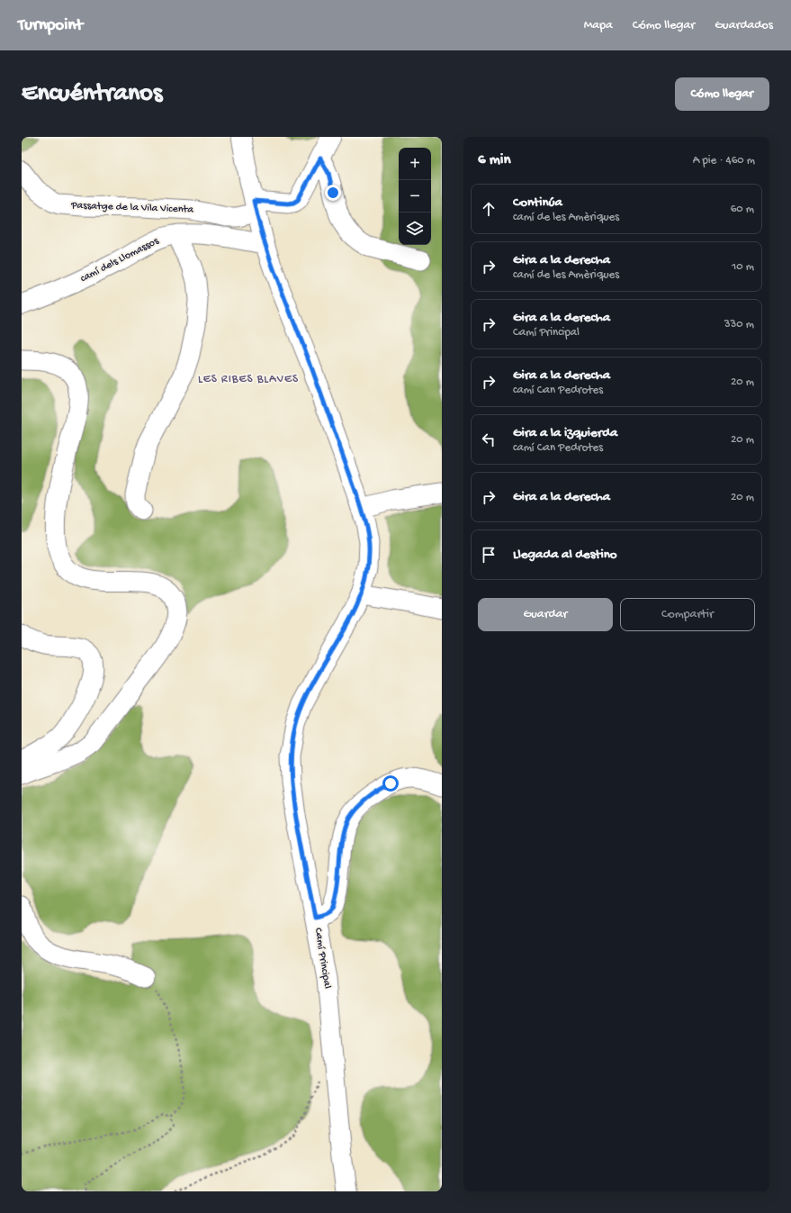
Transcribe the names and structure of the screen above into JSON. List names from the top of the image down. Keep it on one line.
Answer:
{"streets":{"street":["Passatge de la Vila Vicenta","camí dels Llomassos","Camí Principal"]},"crossings":[["Passatge de la Vila Vicenta","Camí Principal"],["camí dels Llomassos","Camí Principal"]],"districts":["LES RIBES BLAVES"],"page":{"header":"Turnpoint","nav":["Mapa","Cómo llegar","Guardados"],"buttons":["Cómo llegar",["Guardar","Compartir"]],"title":"Encuéntranos","heading":["6 min","A pie · 460 m"],"map_buttons":["+","−"],"list":[["Continúa","camí de les Amèriques","60 m"],["Gira a la derecha","camí de les Amèriques","10 m"],["Gira a la derecha","Camí Principal","330 m"],["Gira a la derecha","camí Can Pedrotes","20 m"],["Gira a la izquierda","camí Can Pedrotes","20 m"],["Gira a la derecha","20 m"],"Llegada al destino"]}}
